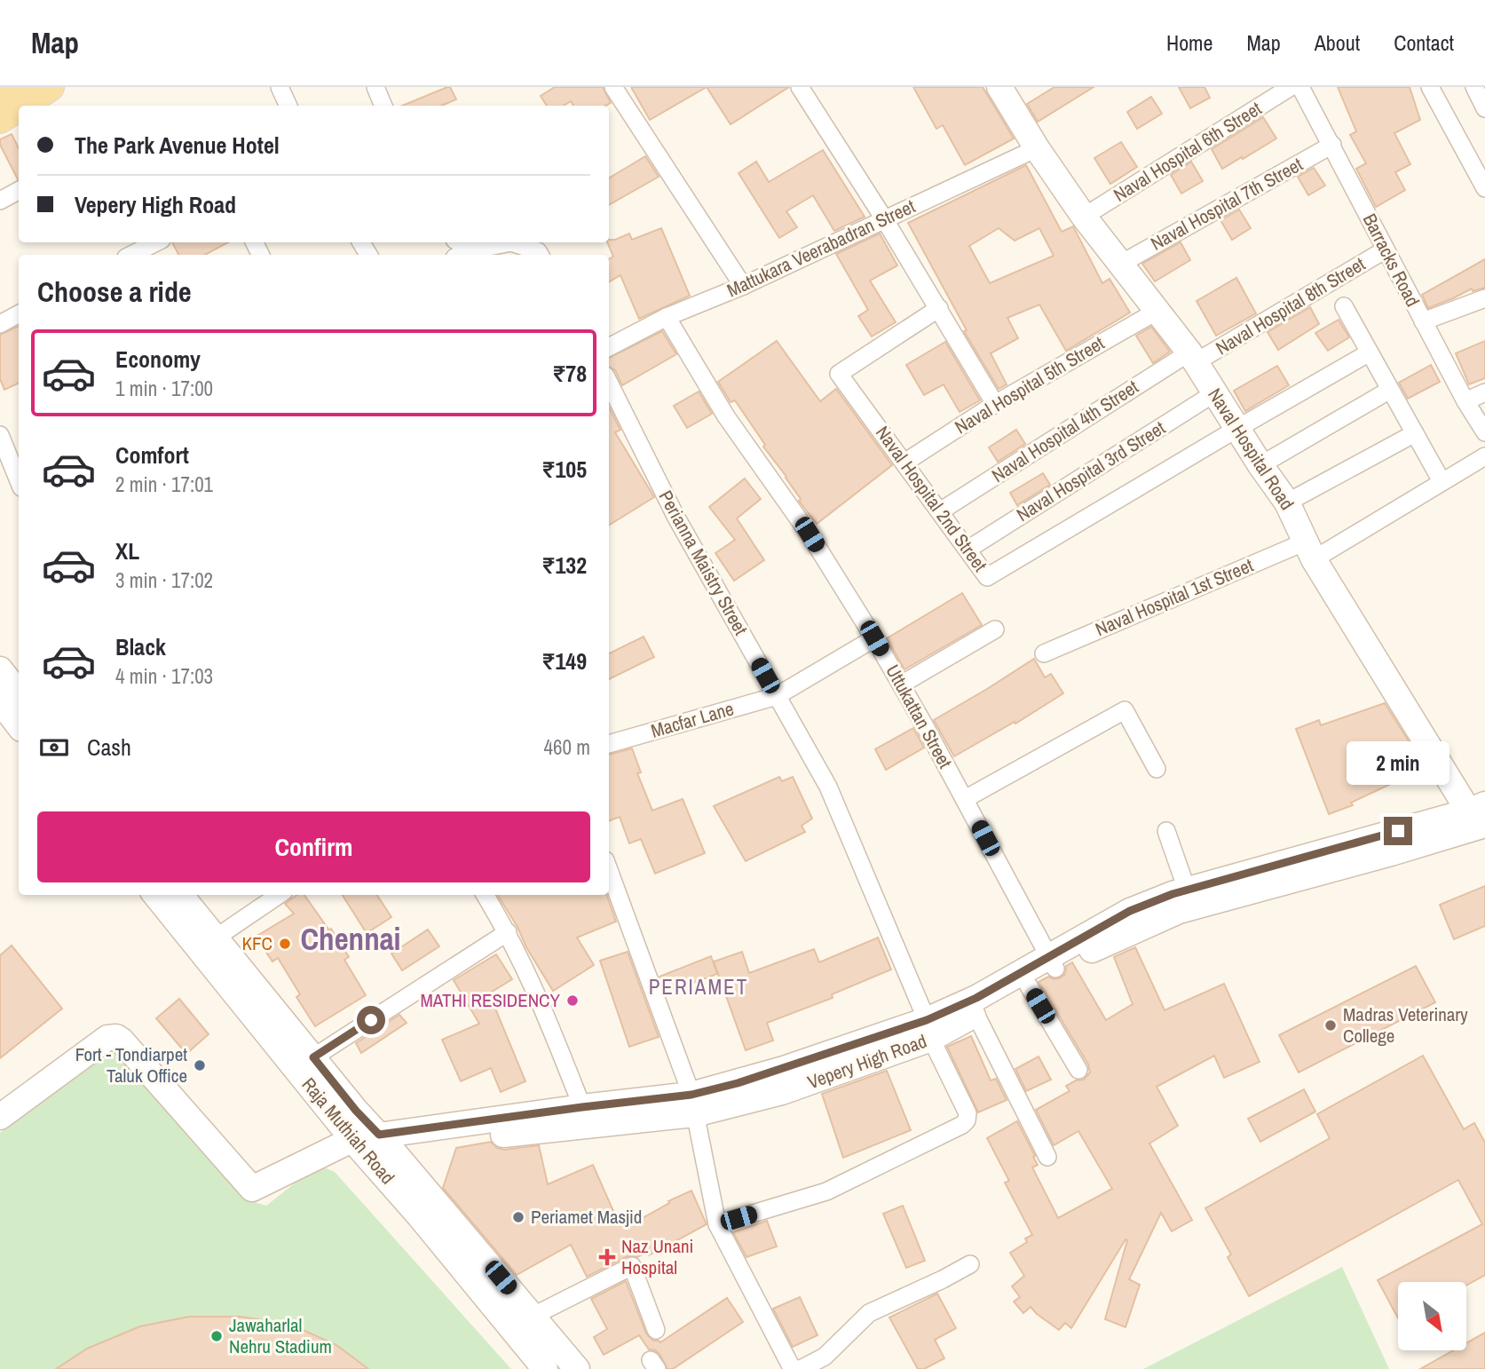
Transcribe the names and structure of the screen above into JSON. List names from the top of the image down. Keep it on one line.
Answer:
{"streets":{"main road":["Naval Hospital Road","Vepery High Road","Raja Muthiah Road"],"street":["Naval Hospital 6th Street","Naval Hospital 7th Street","Mattukara Veerabadran Street","Barracks Road","Naval Hospital 8th Street","Naval Hospital 5th Street","Naval Hospital 4th Street","Naval Hospital 3rd Street","Naval Hospital 2nd Street","Perianna Maistry Street","Naval Hospital 1st Street","Uttukattan Street","Macfar Lane"]},"crossings":[["Naval Hospital 6th Street","Naval Hospital Road"],["Naval Hospital 7th Street","Barracks Road"],["Naval Hospital 7th Street","Naval Hospital Road"],["Mattukara Veerabadran Street","Naval Hospital Road"],["Mattukara Veerabadran Street","Uttukattan Street"],["Barracks Road","Naval Hospital 8th Street"],["Naval Hospital 8th Street","Naval Hospital 4th Street"],["Naval Hospital 8th Street","Naval Hospital Road"],["Naval Hospital 5th Street","Naval Hospital Road"],["Naval Hospital 5th Street","Naval Hospital 2nd Street"],["Naval Hospital 4th Street","Naval Hospital Road"],["Naval Hospital 4th Street","Naval Hospital 2nd Street"],["Naval Hospital Road","Naval Hospital 3rd Street"],["Naval Hospital Road","Naval Hospital 2nd Street"],["Naval Hospital Road","Naval Hospital 1st Street"],["Naval Hospital Road","Vepery High Road"],["Naval Hospital 3rd Street","Naval Hospital 2nd Street"],["Perianna Maistry Street","Macfar Lane"],["Perianna Maistry Street","Vepery High Road"],["Uttukattan Street","Macfar Lane"],["Uttukattan Street","Vepery High Road"],["Vepery High Road","Raja Muthiah Road"]],"districts":["Chennai","PERIAMET"],"places":{"other":["KFC","MATHI RESIDENCY","Madras Veterinary College","Fort - Tondiarpet Taluk Office","Periamet Masjid","Jawaharlal Nehru Stadium"],"health":["Naz Unani Hospital"]},"north":"bottom right","page":{"header":"Map","nav":["Home","Map","About","Contact"],"banner":["The Park Avenue Hotel","Vepery High Road"],"heading":"Choose a ride","list":[{"name":"Economy","note":"1 min · 17:00","value":"₹78"},{"name":"Comfort","note":"2 min · 17:01","value":"₹105"},{"name":"XL","note":"3 min · 17:02","value":"₹132"},{"name":"Black","note":"4 min · 17:03","value":"₹149"}],"pay":["Cash","460 m"],"bubble":"2 min","buttons":"Confirm"}}
